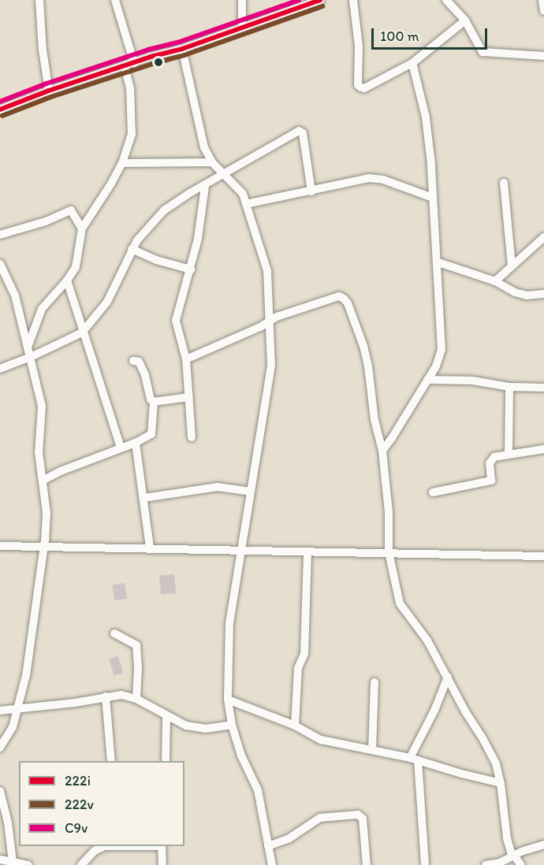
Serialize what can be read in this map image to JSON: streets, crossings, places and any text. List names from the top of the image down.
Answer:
{
  "lines": ["transit line 222i", "transit line C9v", "transit line 222v"],
  "legend": ["222i", "222v", "C9v"],
  "scale_bar": "100 m"
}
